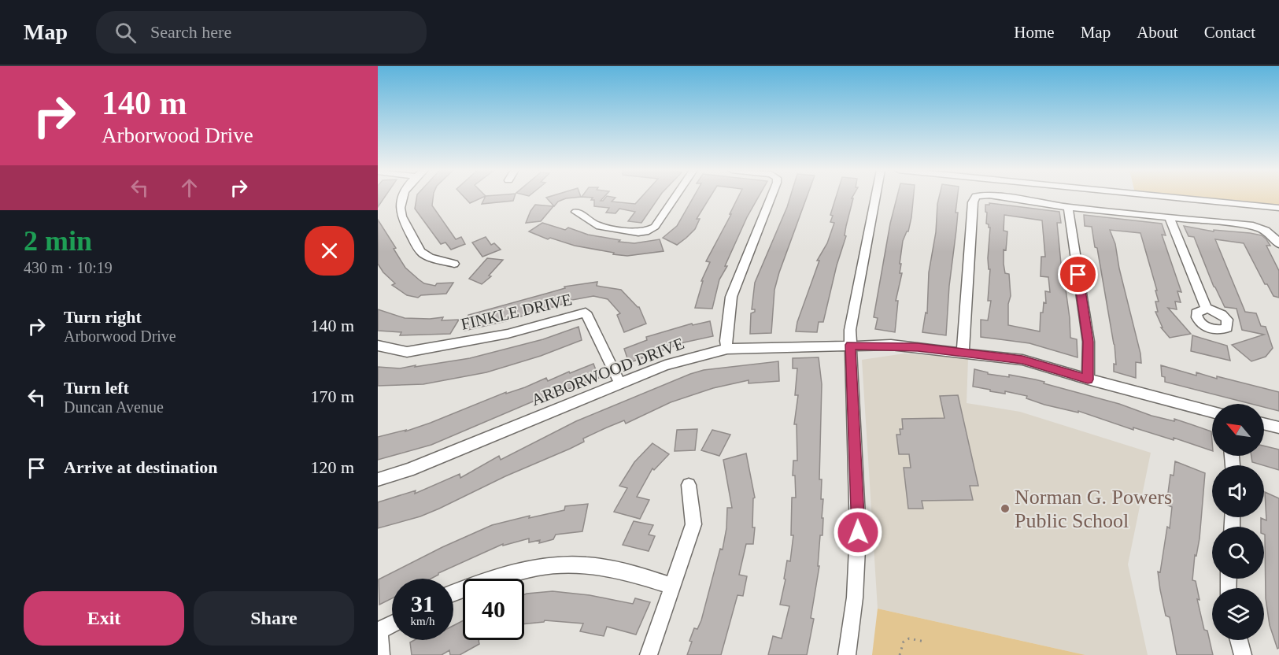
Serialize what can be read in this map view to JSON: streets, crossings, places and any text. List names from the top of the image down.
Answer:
{
  "streets": {
    "street": ["FINKLE DRIVE", "ARBORWOOD DRIVE"]
  },
  "crossings": [
    ["FINKLE DRIVE", "ARBORWOOD DRIVE"]
  ],
  "places": ["Norman G. Powers Public School"],
  "north": "top left",
  "page": {
    "header": "Map",
    "search": "Search here",
    "nav": [
      "Home",
      "Map",
      "About",
      "Contact"
    ],
    "turn": ["140 m", "Arborwood Drive"],
    "heading": ["2 min", "430 m · 10:19"],
    "list": [
      {
        "name": "Turn right",
        "note": "Arborwood Drive",
        "value": "140 m"
      },
      {
        "name": "Turn left",
        "note": "Duncan Avenue",
        "value": "170 m"
      },
      {
        "name": "Arrive at destination",
        "value": "120 m"
      }
    ],
    "speed": "31 km/h",
    "limit": "40",
    "buttons": ["Exit", "Share"]
  }
}
